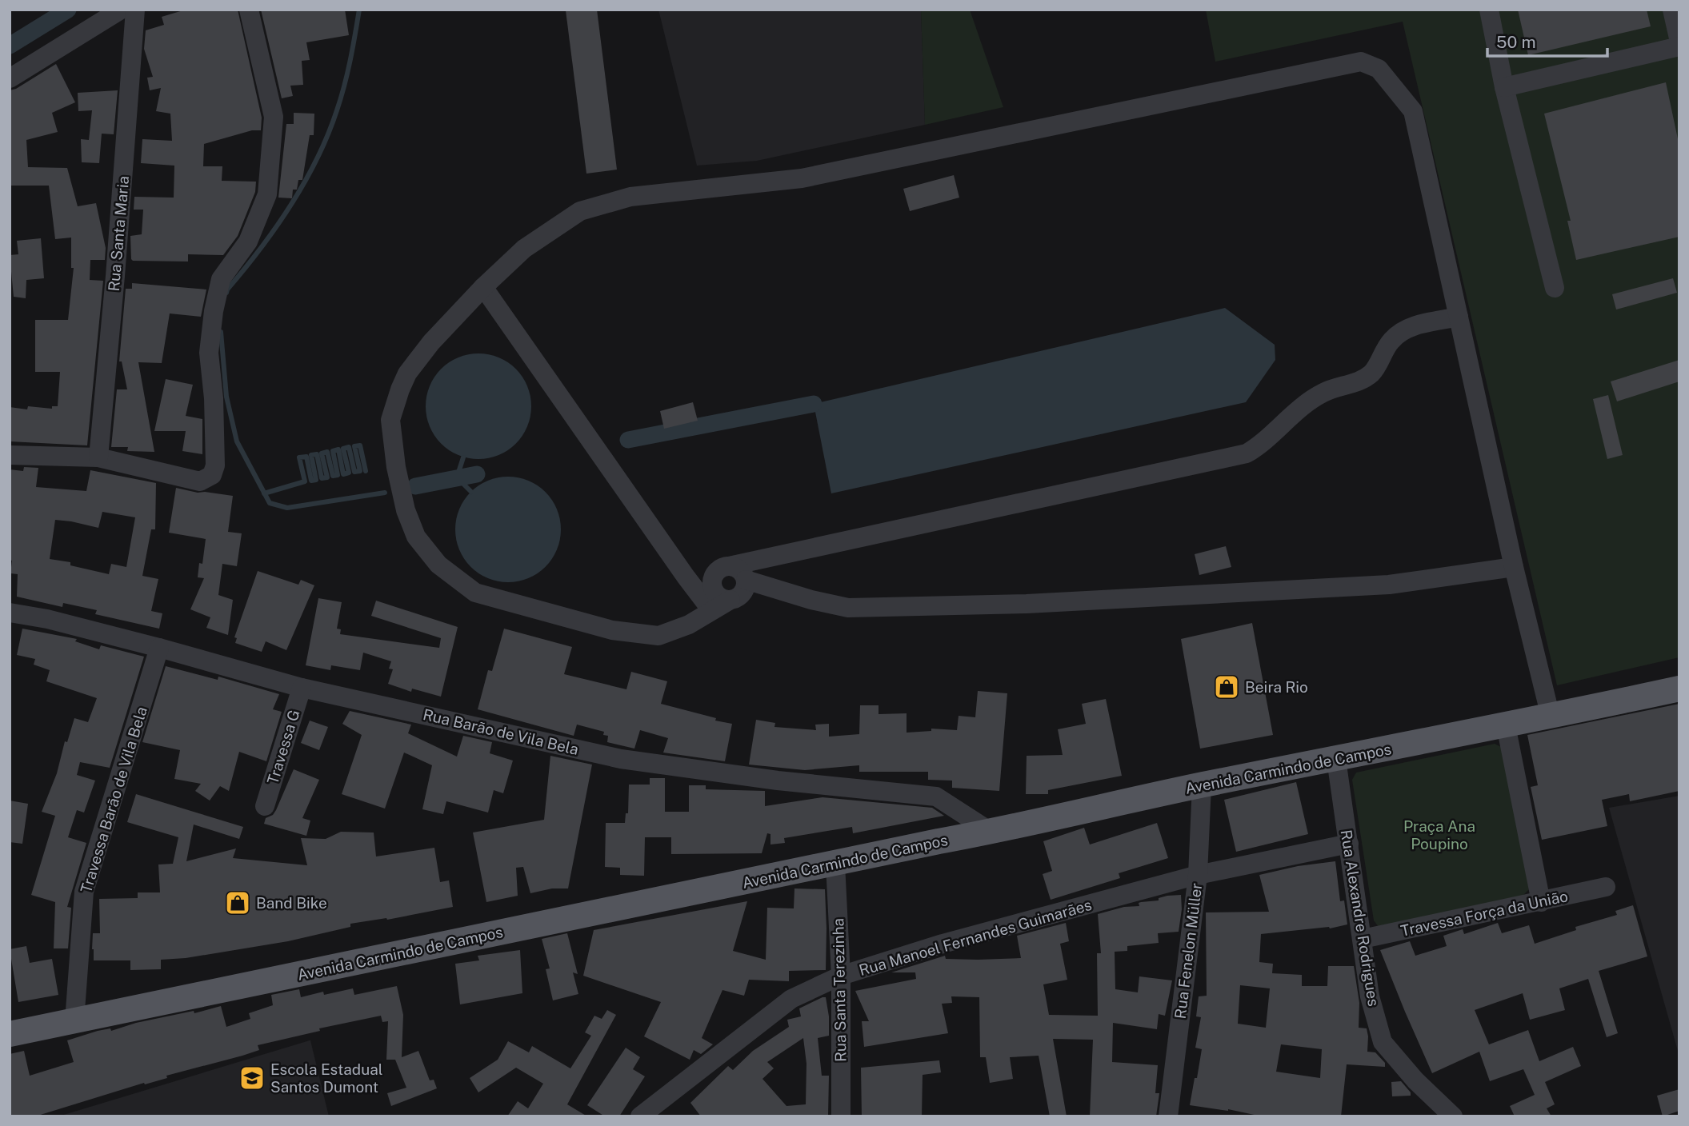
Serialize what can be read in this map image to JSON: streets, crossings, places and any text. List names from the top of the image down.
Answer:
{
  "streets": {
    "main road": ["Avenida Carmindo de Campos"],
    "street": [
      "Rua Santa Maria",
      "Rua Barão de Vila Bela",
      "Travessa G",
      "Travessa Barão de Vila Bela",
      "Travessa Força da União",
      "Rua Alexandre Rodrigues",
      "Rua Manoel Fernandes Guimarães",
      "Rua Fenelon Müller",
      "Rua Santa Terezinha"
    ]
  },
  "crossings": [
    ["Rua Barão de Vila Bela", "Travessa G"],
    ["Rua Barão de Vila Bela", "Avenida Carmindo de Campos"],
    ["Rua Barão de Vila Bela", "Travessa Barão de Vila Bela"],
    ["Avenida Carmindo de Campos", "Travessa Barão de Vila Bela"],
    ["Avenida Carmindo de Campos", "Rua Alexandre Rodrigues"],
    ["Avenida Carmindo de Campos", "Rua Fenelon Müller"],
    ["Avenida Carmindo de Campos", "Rua Santa Terezinha"],
    ["Travessa Força da União", "Rua Alexandre Rodrigues"],
    ["Rua Alexandre Rodrigues", "Rua Manoel Fernandes Guimarães"],
    ["Rua Manoel Fernandes Guimarães", "Rua Fenelon Müller"],
    ["Rua Manoel Fernandes Guimarães", "Rua Santa Terezinha"]
  ],
  "parks": ["Praça Ana Poupino"],
  "places": {
    "shop": ["Beira Rio", "Band Bike"],
    "school or university": ["Escola Estadual Santos Dumont"]
  },
  "scale_bar": "50 m"
}
